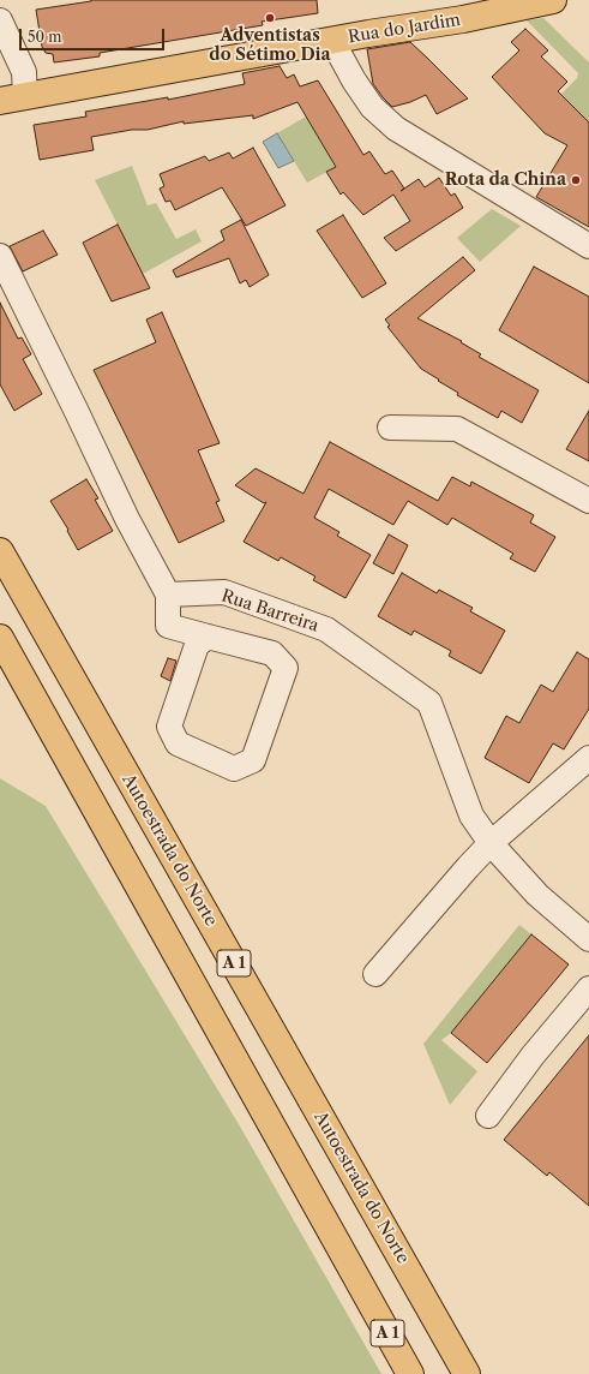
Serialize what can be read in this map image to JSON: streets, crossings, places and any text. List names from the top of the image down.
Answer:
{
  "streets": {
    "main road": ["Rua do Jardim", "Autoestrada do Norte", "A 1"],
    "street": ["Rua Barreira"]
  },
  "places": ["Adventistas do Sétimo Dia", "Rota da China"],
  "scale_bar": "50 m"
}
